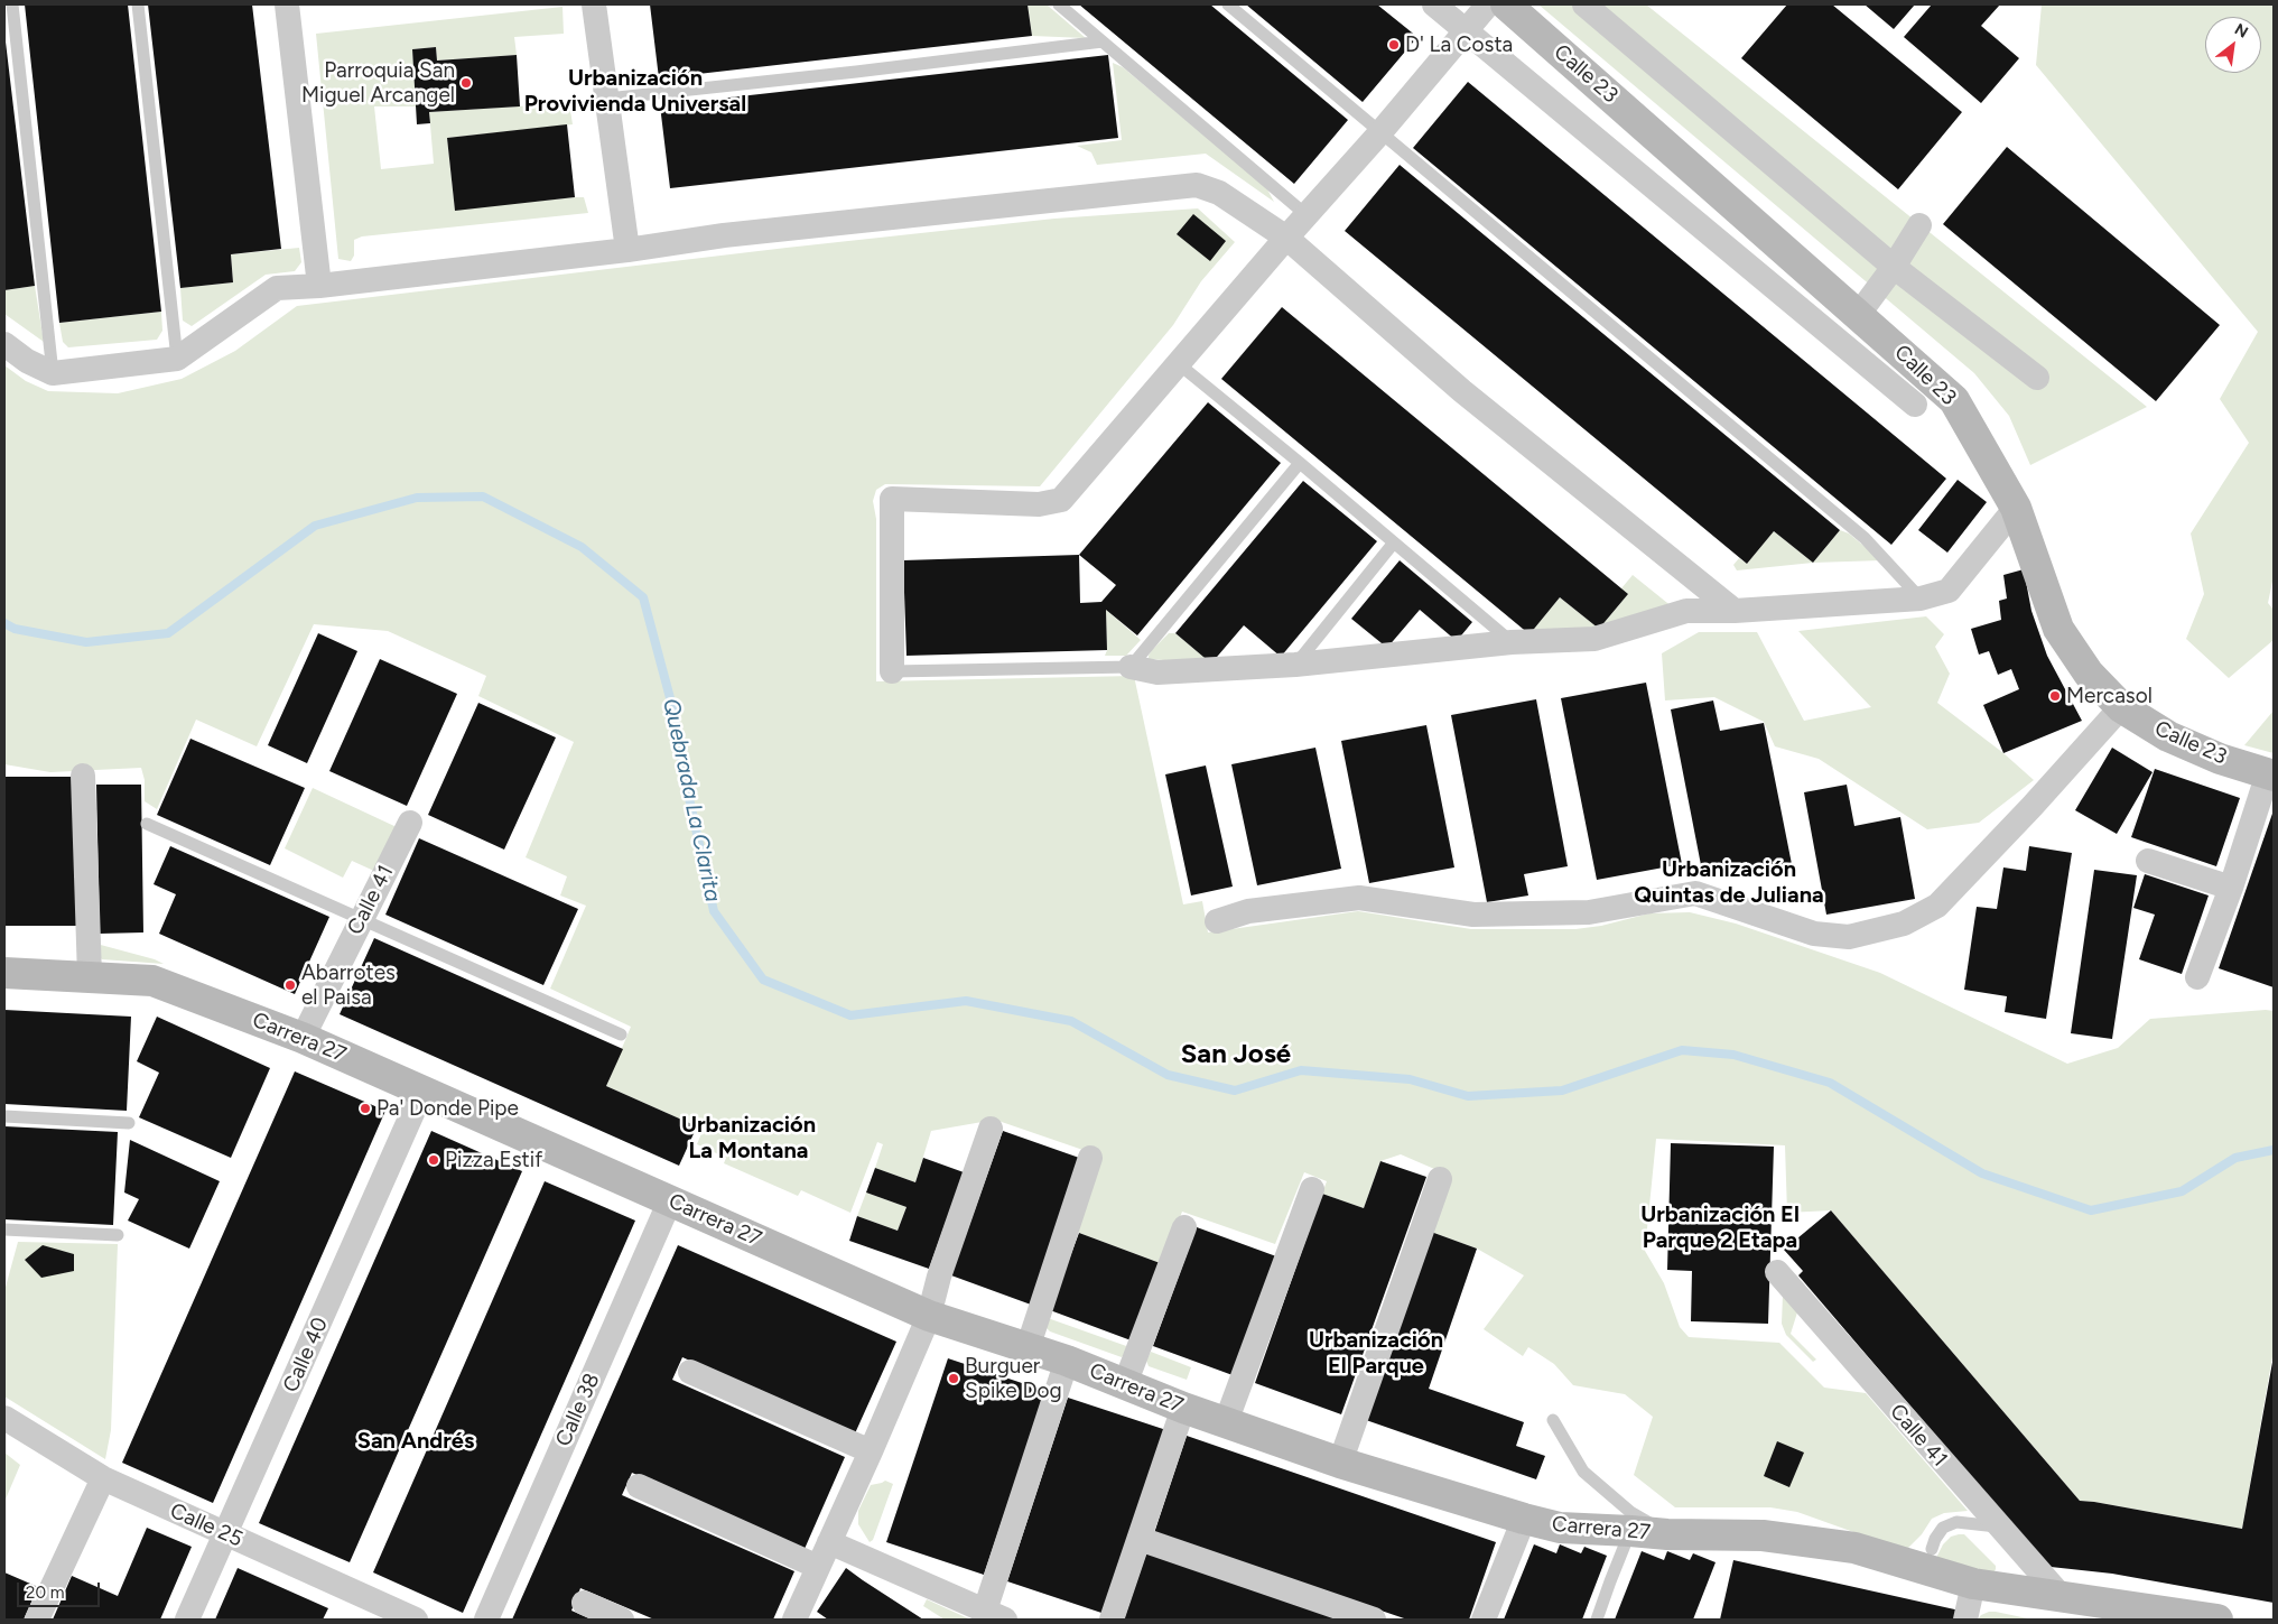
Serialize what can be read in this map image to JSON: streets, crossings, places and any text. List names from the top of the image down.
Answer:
{
  "streets": {
    "street": [
      "Calle 23",
      "Calle 41",
      "Carrera 27",
      "Calle 40",
      "Calle 38",
      "Calle 25"
    ]
  },
  "crossings": [
    ["Calle 41", "Carrera 27"],
    ["Carrera 27", "Calle 40"],
    ["Carrera 27", "Calle 38"],
    ["Calle 40", "Calle 25"]
  ],
  "districts": [
    "Urbanización Provivienda Universal",
    "Urbanización Quintas de Juliana",
    "San José",
    "Urbanización La Montana",
    "Urbanización El Parque 2 Etapa",
    "Urbanización El Parque",
    "San Andrés"
  ],
  "water": ["Quebrada La Clarita"],
  "places": [
    "D' La Costa",
    "Parroquia San Miguel Arcangel",
    "Mercasol",
    "Abarrotes el Paisa",
    "Pa' Donde Pipe",
    "Pizza Estif",
    "Burguer Spike Dog"
  ],
  "scale_bar": "20 m",
  "north": "top right"
}
